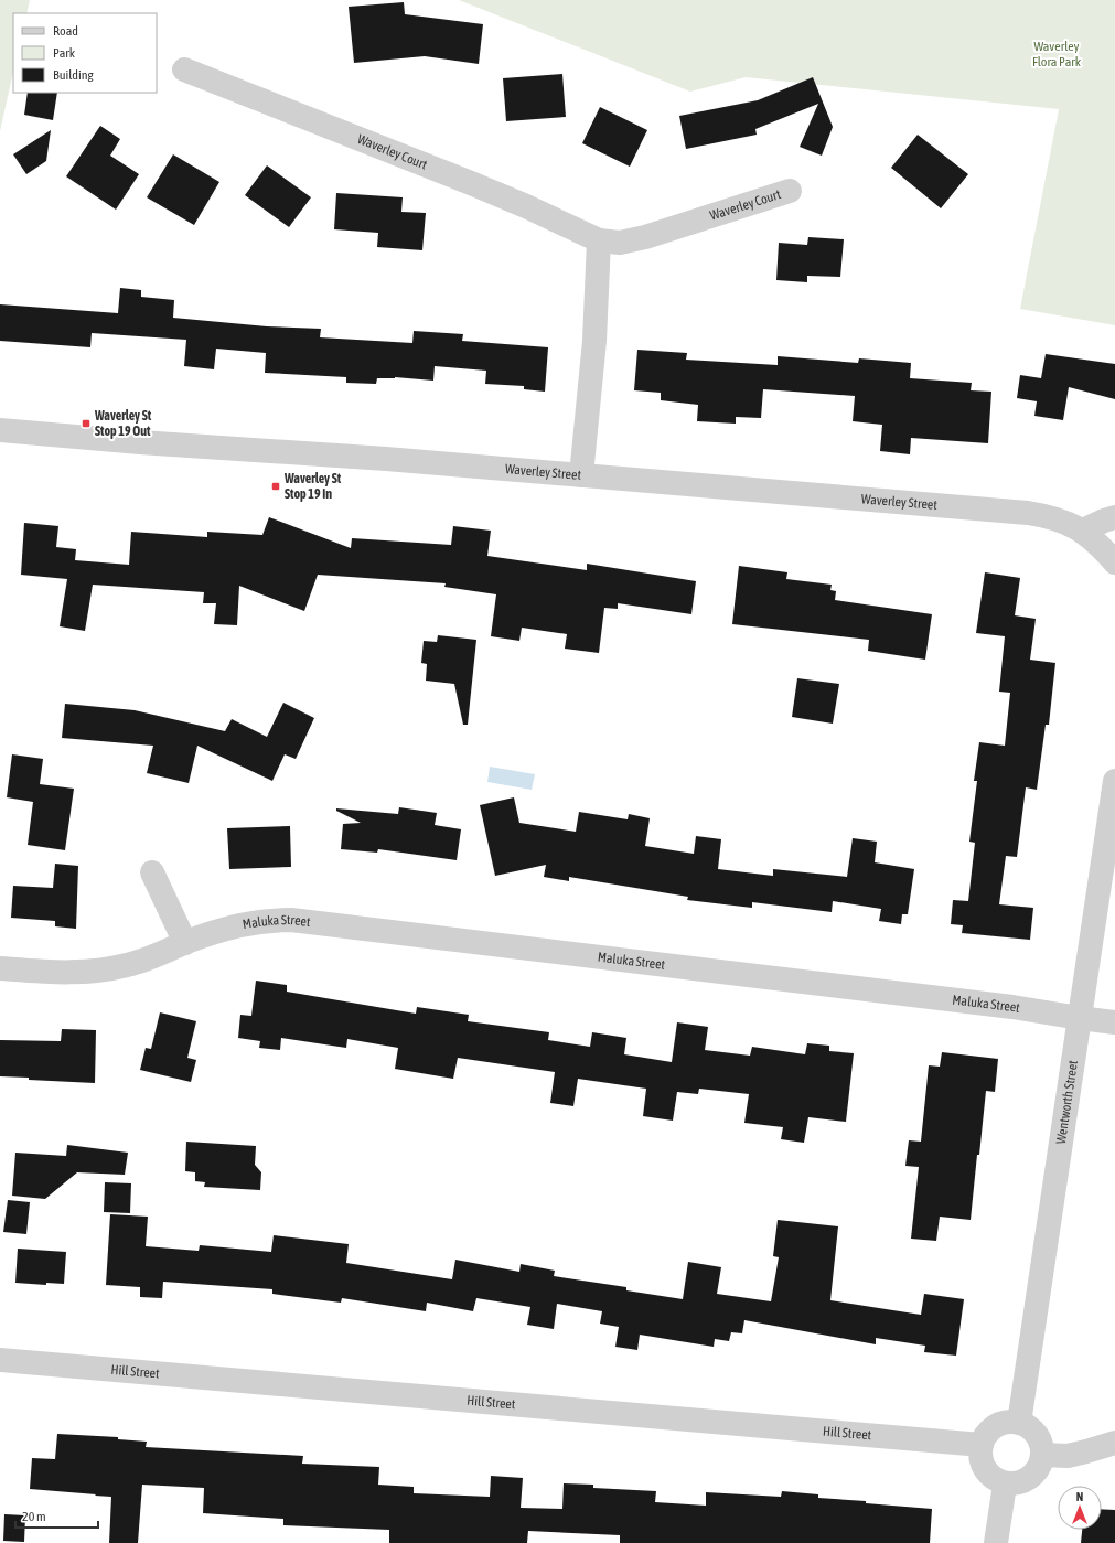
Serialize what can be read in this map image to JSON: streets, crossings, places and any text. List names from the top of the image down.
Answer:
{
  "streets": {
    "street": [
      "Waverley Court",
      "Waverley Street",
      "Maluka Street",
      "Wentworth Street",
      "Hill Street"
    ]
  },
  "crossings": [
    ["Maluka Street", "Wentworth Street"],
    ["Wentworth Street", "Hill Street"]
  ],
  "parks": ["Waverley Flora Park"],
  "places": {
    "transit": ["Waverley St Stop 19 Out", "Waverley St Stop 19 In"]
  },
  "legend": ["Road", "Park", "Building"],
  "scale_bar": "20 m",
  "north": "top"
}
